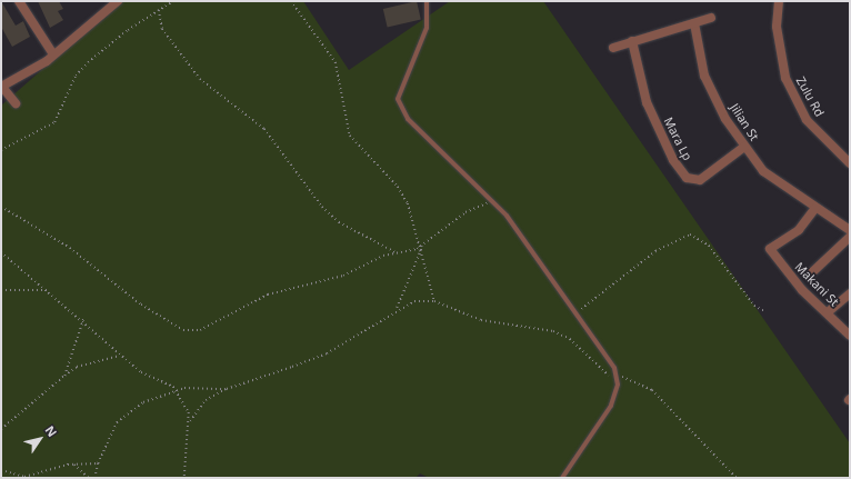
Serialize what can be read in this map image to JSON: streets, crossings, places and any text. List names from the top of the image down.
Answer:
{
  "streets": {
    "street": [
      "Zulu Rd",
      "Jilian St",
      "Mara Lp",
      "Makani St"
    ]
  },
  "crossings": [
    ["Jilian St", "Mara Lp"],
    ["Jilian St", "Makani St"]
  ],
  "north": "top right"
}
